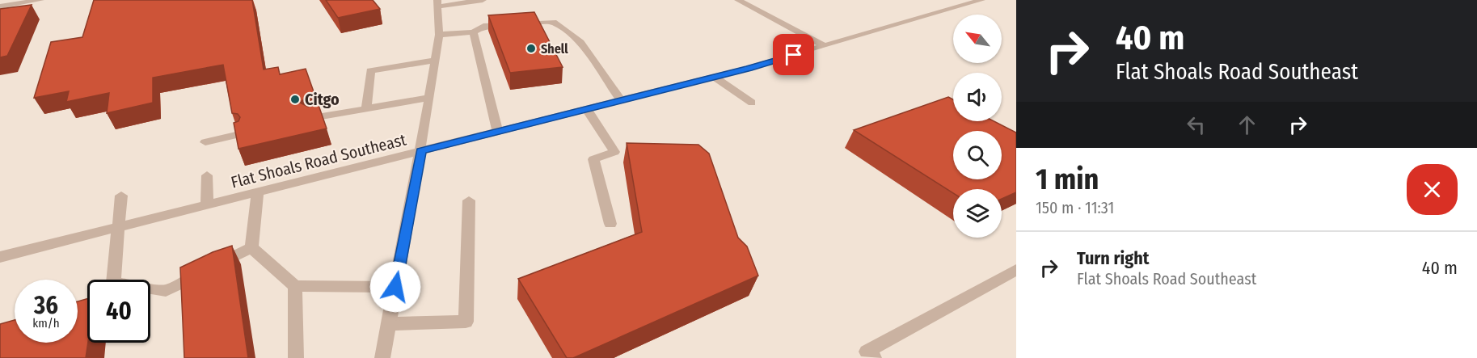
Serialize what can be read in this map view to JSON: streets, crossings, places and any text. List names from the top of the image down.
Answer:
{
  "streets": {
    "street": ["Flat Shoals Road Southeast"]
  },
  "places": ["Shell", "Citgo"],
  "north": "top left",
  "page": {
    "turn": ["40 m", "Flat Shoals Road Southeast"],
    "heading": ["1 min", "150 m · 11:31"],
    "list": [
      {
        "name": "Turn right",
        "note": "Flat Shoals Road Southeast",
        "value": "40 m"
      }
    ],
    "speed": "36 km/h",
    "limit": "40"
  }
}
